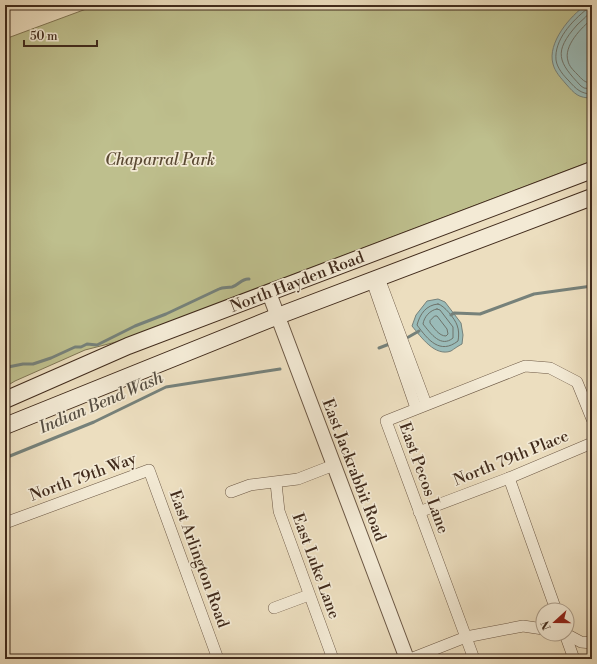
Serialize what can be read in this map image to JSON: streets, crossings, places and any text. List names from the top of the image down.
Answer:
{
  "streets": {
    "main road": ["North Hayden Road"],
    "street": [
      "North 79th Place",
      "East Jackrabbit Road",
      "North 79th Way",
      "East Pecos Lane",
      "East Arlington Road",
      "East Luke Lane"
    ]
  },
  "crossings": [
    ["North Hayden Road", "East Jackrabbit Road"],
    ["North Hayden Road", "East Pecos Lane"],
    ["North 79th Place", "East Pecos Lane"],
    ["North 79th Way", "East Arlington Road"]
  ],
  "water": ["Indian Bend Wash"],
  "parks": ["Chaparral Park"],
  "scale_bar": "50 m",
  "north": "left"
}
